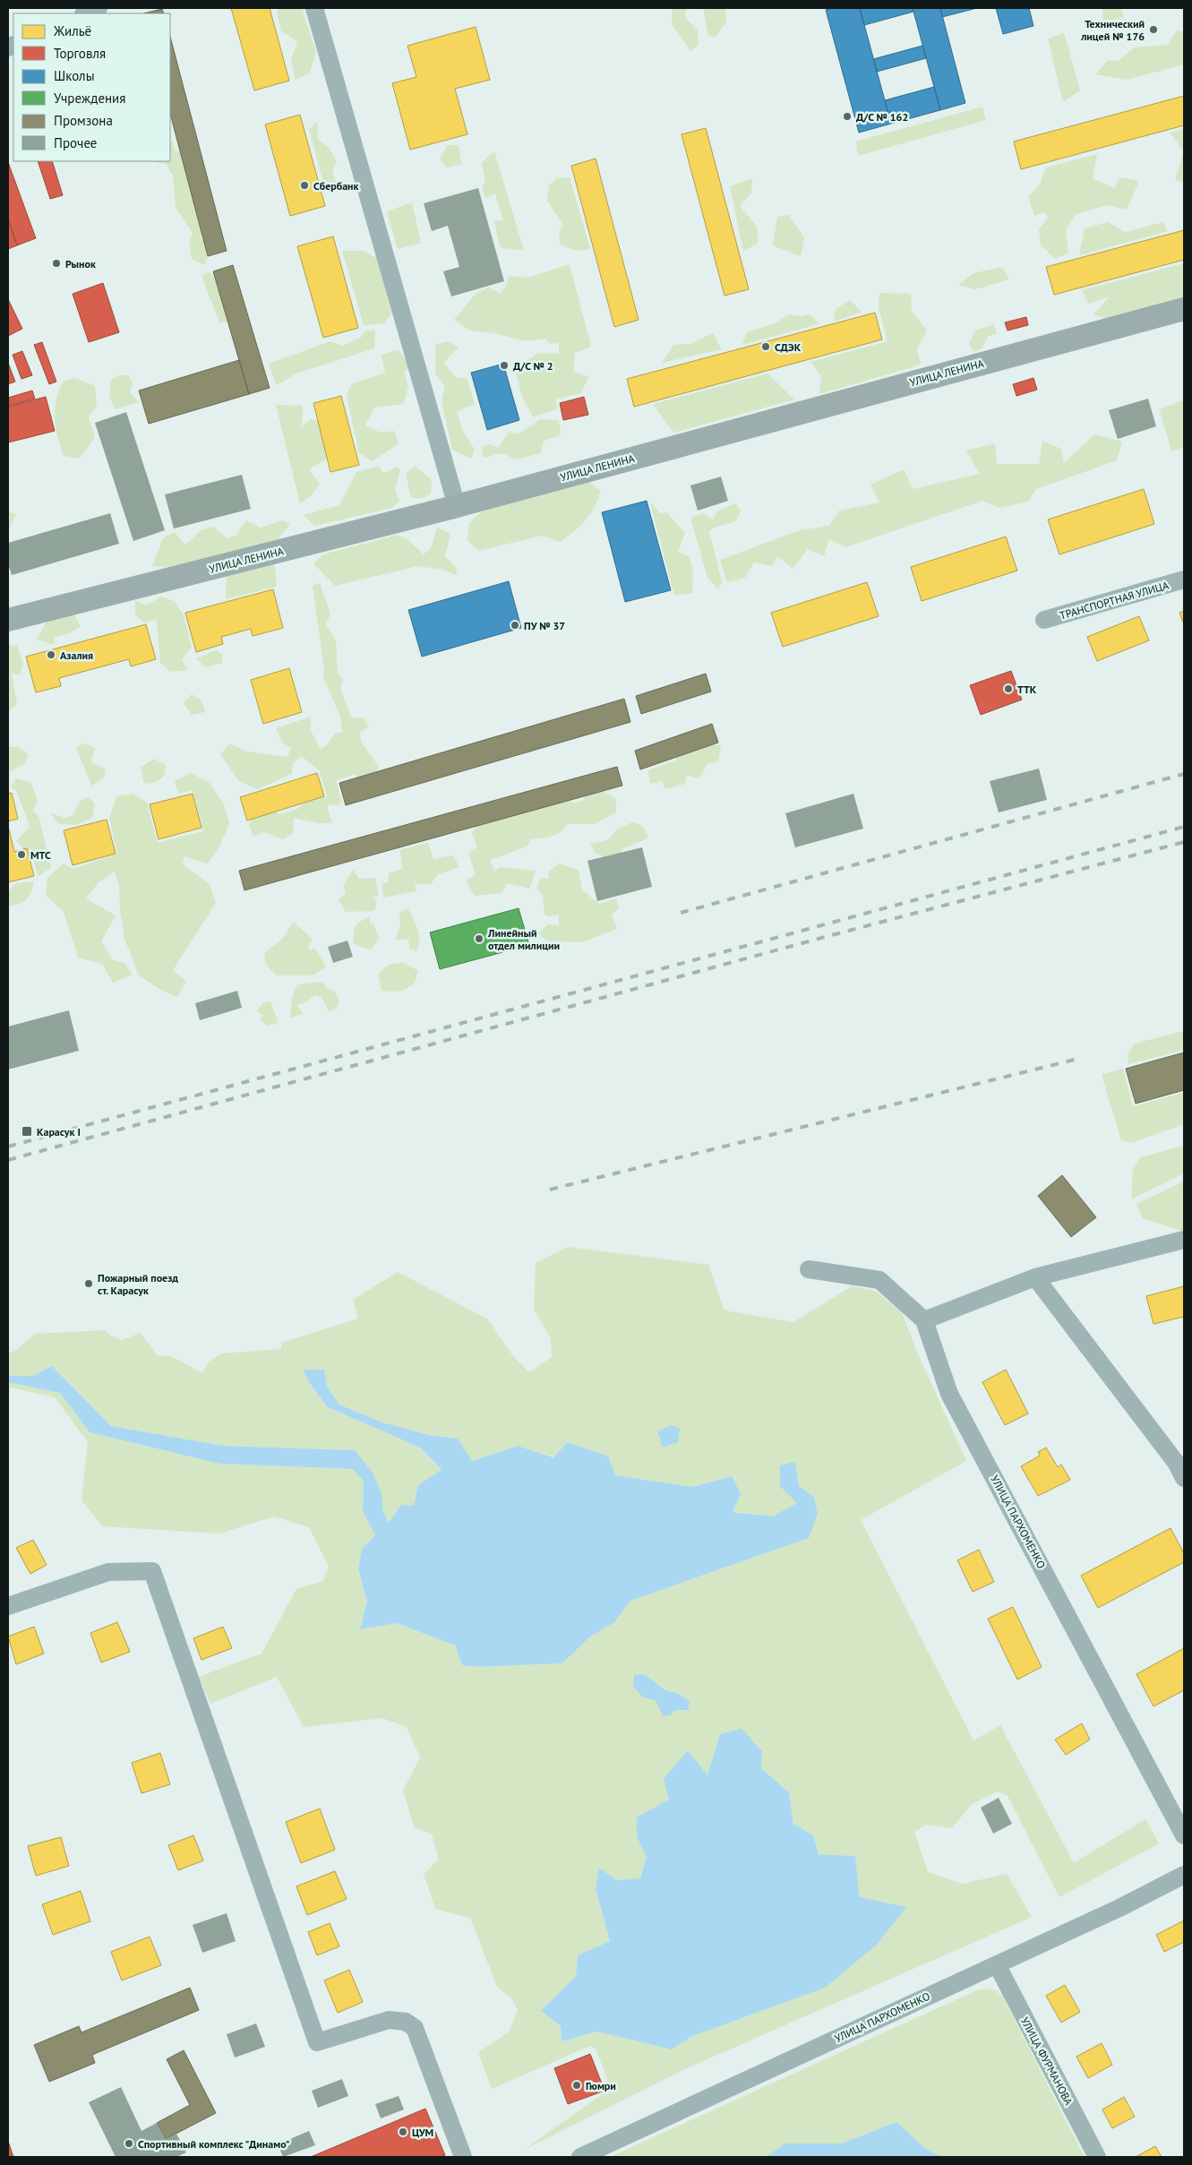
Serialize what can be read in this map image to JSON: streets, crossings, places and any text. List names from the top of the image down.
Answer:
{
  "streets": {
    "main road": ["УЛИЦА ЛЕНИНА"],
    "street": ["ТРАНСПОРТНАЯ УЛИЦА", "УЛИЦА ПАРХОМЕНКО", "УЛИЦА ФУРМАНОВА"]
  },
  "crossings": [
    ["УЛИЦА ПАРХОМЕНКО", "УЛИЦА ФУРМАНОВА"]
  ],
  "places": {
    "other": [
      "Технический лицей № 176",
      "Д/С № 162",
      "Сбербанк",
      "Рынок",
      "СДЭК",
      "Д/С № 2",
      "ПУ № 37",
      "Азалия",
      "ТТК",
      "МТС",
      "Линейный отдел милиции",
      "Пожарный поезд ст. Карасук",
      "Гюмри",
      "ЦУМ",
      "Спортивный комплекс \"Динамо\""
    ],
    "transit": ["Карасук I"]
  },
  "legend": [
    "Жильё",
    "Торговля",
    "Школы",
    "Учреждения",
    "Промзона",
    "Прочее"
  ]
}
